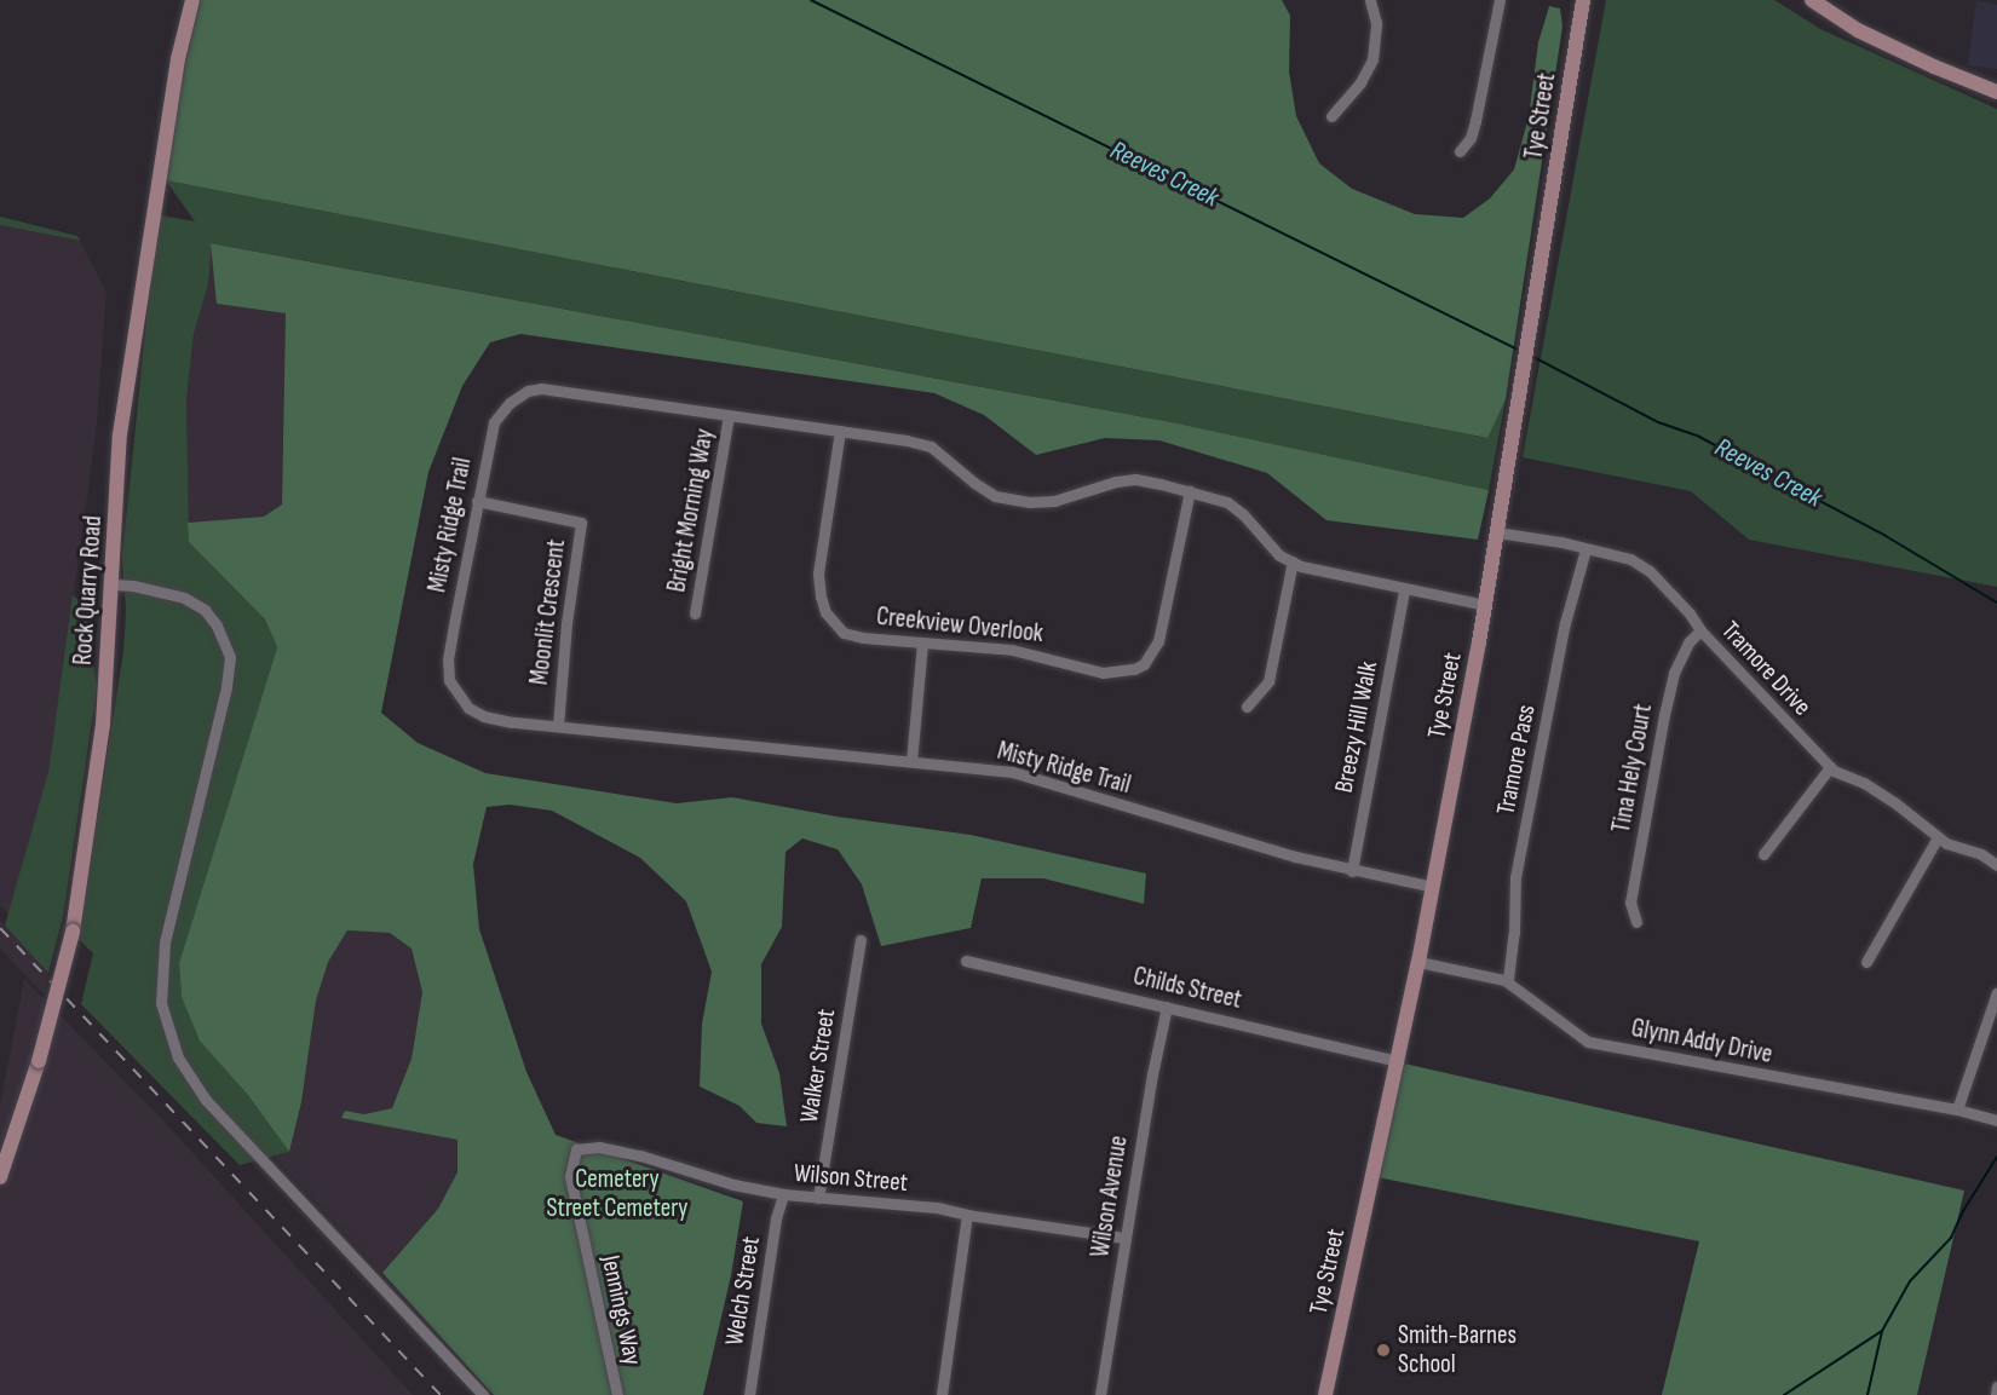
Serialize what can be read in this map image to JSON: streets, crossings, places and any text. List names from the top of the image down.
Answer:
{
  "streets": {
    "street": [
      "Tye Street",
      "Bright Morning Way",
      "Misty Ridge Trail",
      "Rock Quarry Road",
      "Moonlit Crescent",
      "Creekview Overlook",
      "Tramore Drive",
      "Breezy Hill Walk",
      "Tramore Pass",
      "Tina Hely Court",
      "Childs Street",
      "Glynn Addy Drive",
      "Walker Street",
      "Wilson Street",
      "Wilson Avenue",
      "Welch Street",
      "Jennings Way"
    ]
  },
  "crossings": [
    ["Tye Street", "Misty Ridge Trail"],
    ["Tye Street", "Tramore Drive"],
    ["Tye Street", "Childs Street"],
    ["Tye Street", "Glynn Addy Drive"],
    ["Bright Morning Way", "Misty Ridge Trail"],
    ["Misty Ridge Trail", "Moonlit Crescent"],
    ["Misty Ridge Trail", "Creekview Overlook"],
    ["Misty Ridge Trail", "Breezy Hill Walk"],
    ["Tramore Drive", "Tramore Pass"],
    ["Tramore Drive", "Tina Hely Court"],
    ["Tramore Pass", "Glynn Addy Drive"],
    ["Childs Street", "Wilson Avenue"],
    ["Walker Street", "Wilson Street"],
    ["Wilson Street", "Wilson Avenue"],
    ["Wilson Street", "Welch Street"],
    ["Wilson Street", "Jennings Way"]
  ],
  "water": ["Reeves Creek"],
  "parks": ["Cemetery Street Cemetery"],
  "places": ["Smith-Barnes School"]
}
